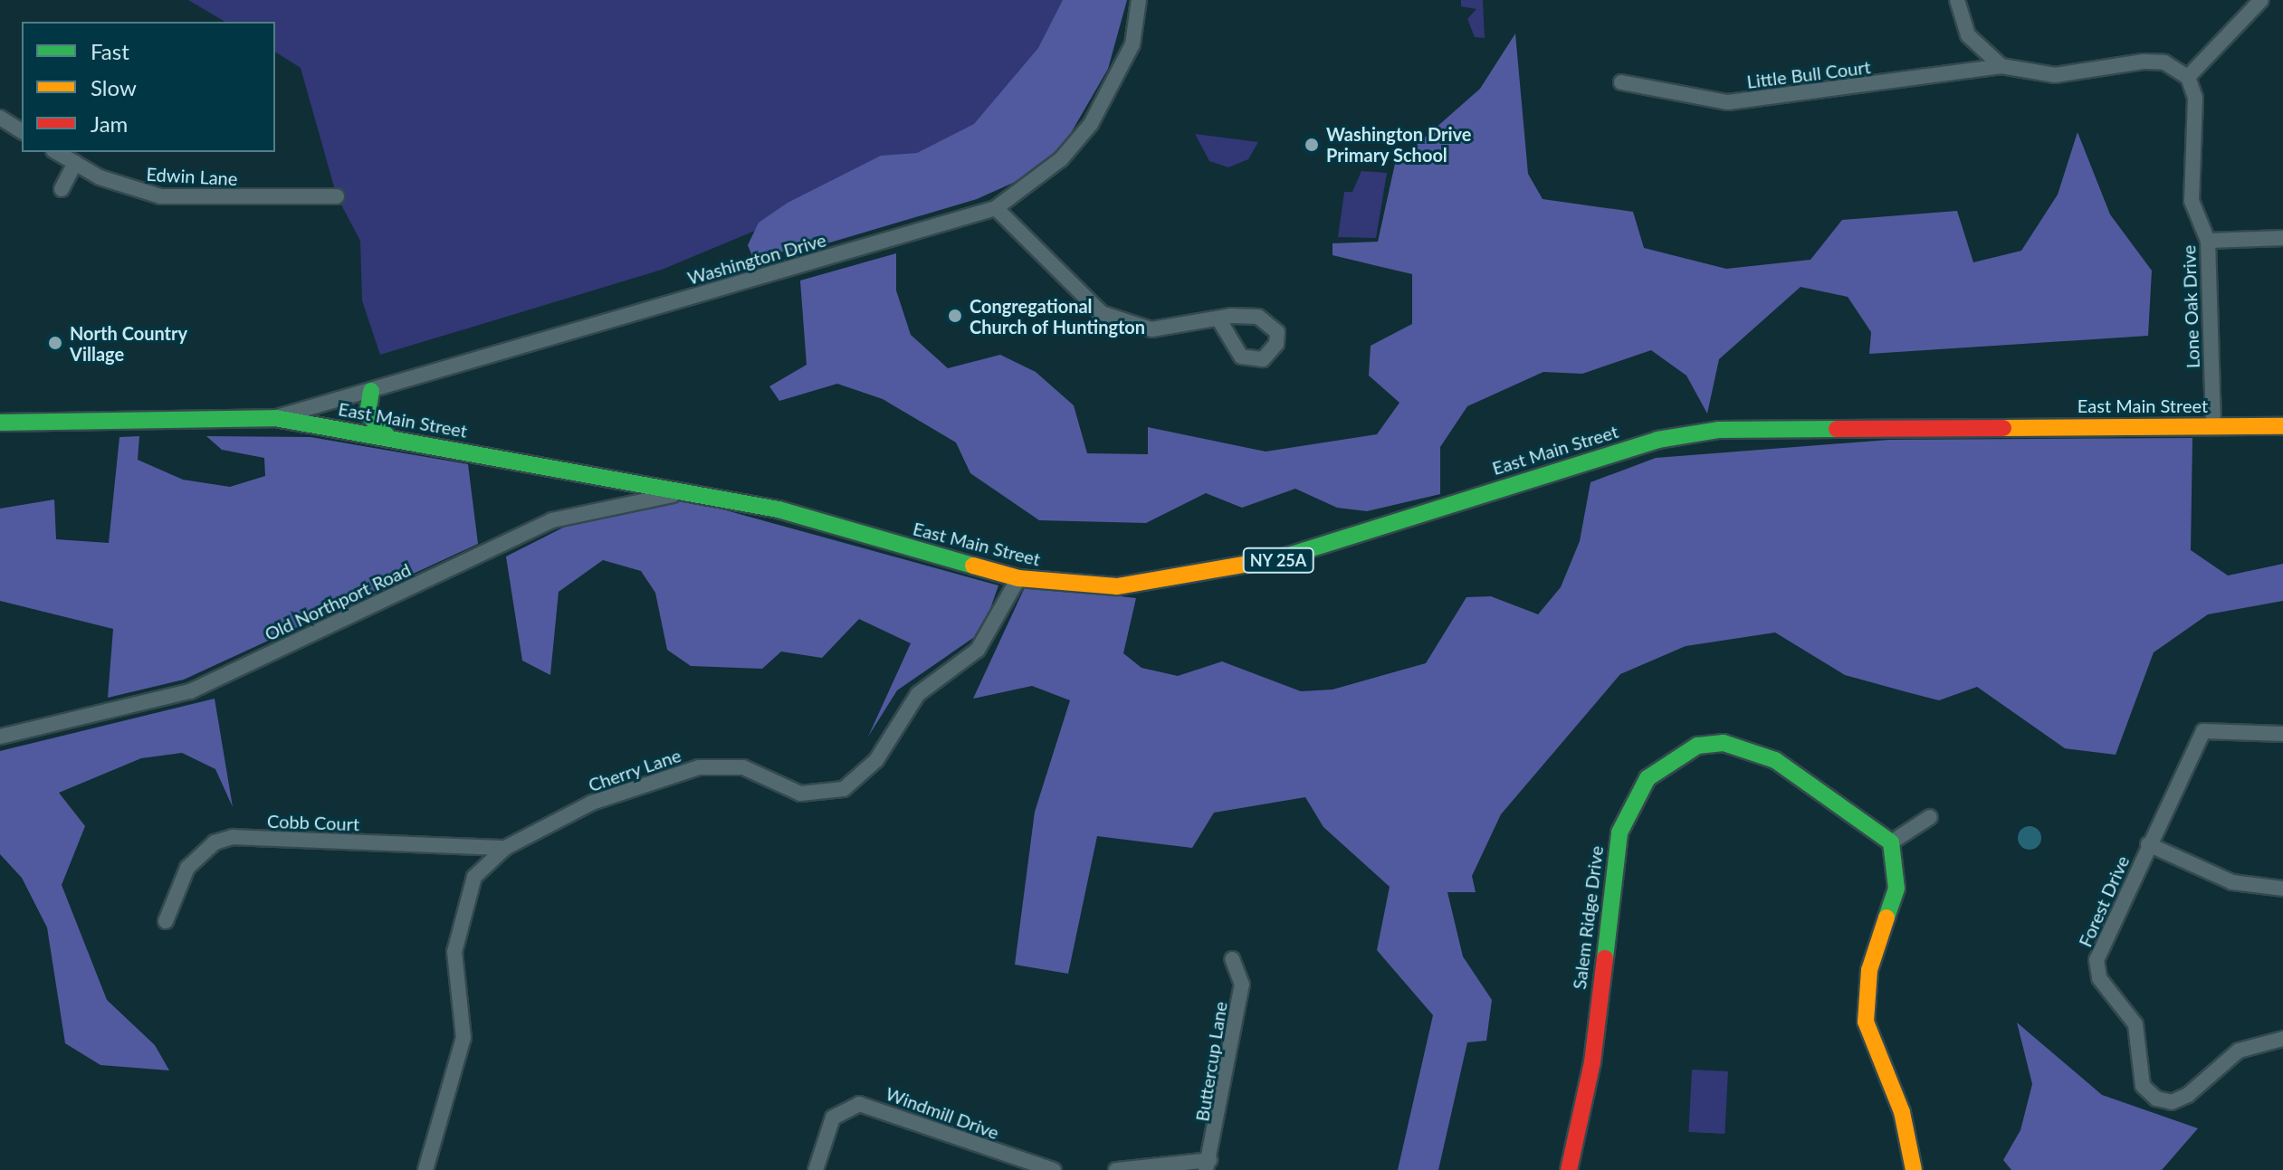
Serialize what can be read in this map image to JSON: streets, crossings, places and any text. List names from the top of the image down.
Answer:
{
  "streets": {
    "main road": ["East Main Street", "NY 25A", "Salem Ridge Drive"],
    "street": [
      "Little Bull Court",
      "Edwin Lane",
      "Washington Drive",
      "Lone Oak Drive",
      "Old Northport Road",
      "Cherry Lane",
      "Cobb Court",
      "Forest Drive",
      "Buttercup Lane",
      "Windmill Drive"
    ]
  },
  "crossings": [
    ["Washington Drive", "East Main Street"],
    ["Lone Oak Drive", "East Main Street"],
    ["East Main Street", "Old Northport Road"],
    ["East Main Street", "Cherry Lane"],
    ["Cherry Lane", "Cobb Court"]
  ],
  "places": ["Washington Drive Primary School", "Congregational Church of Huntington", "North Country Village"],
  "legend": ["Fast", "Slow", "Jam"]
}
